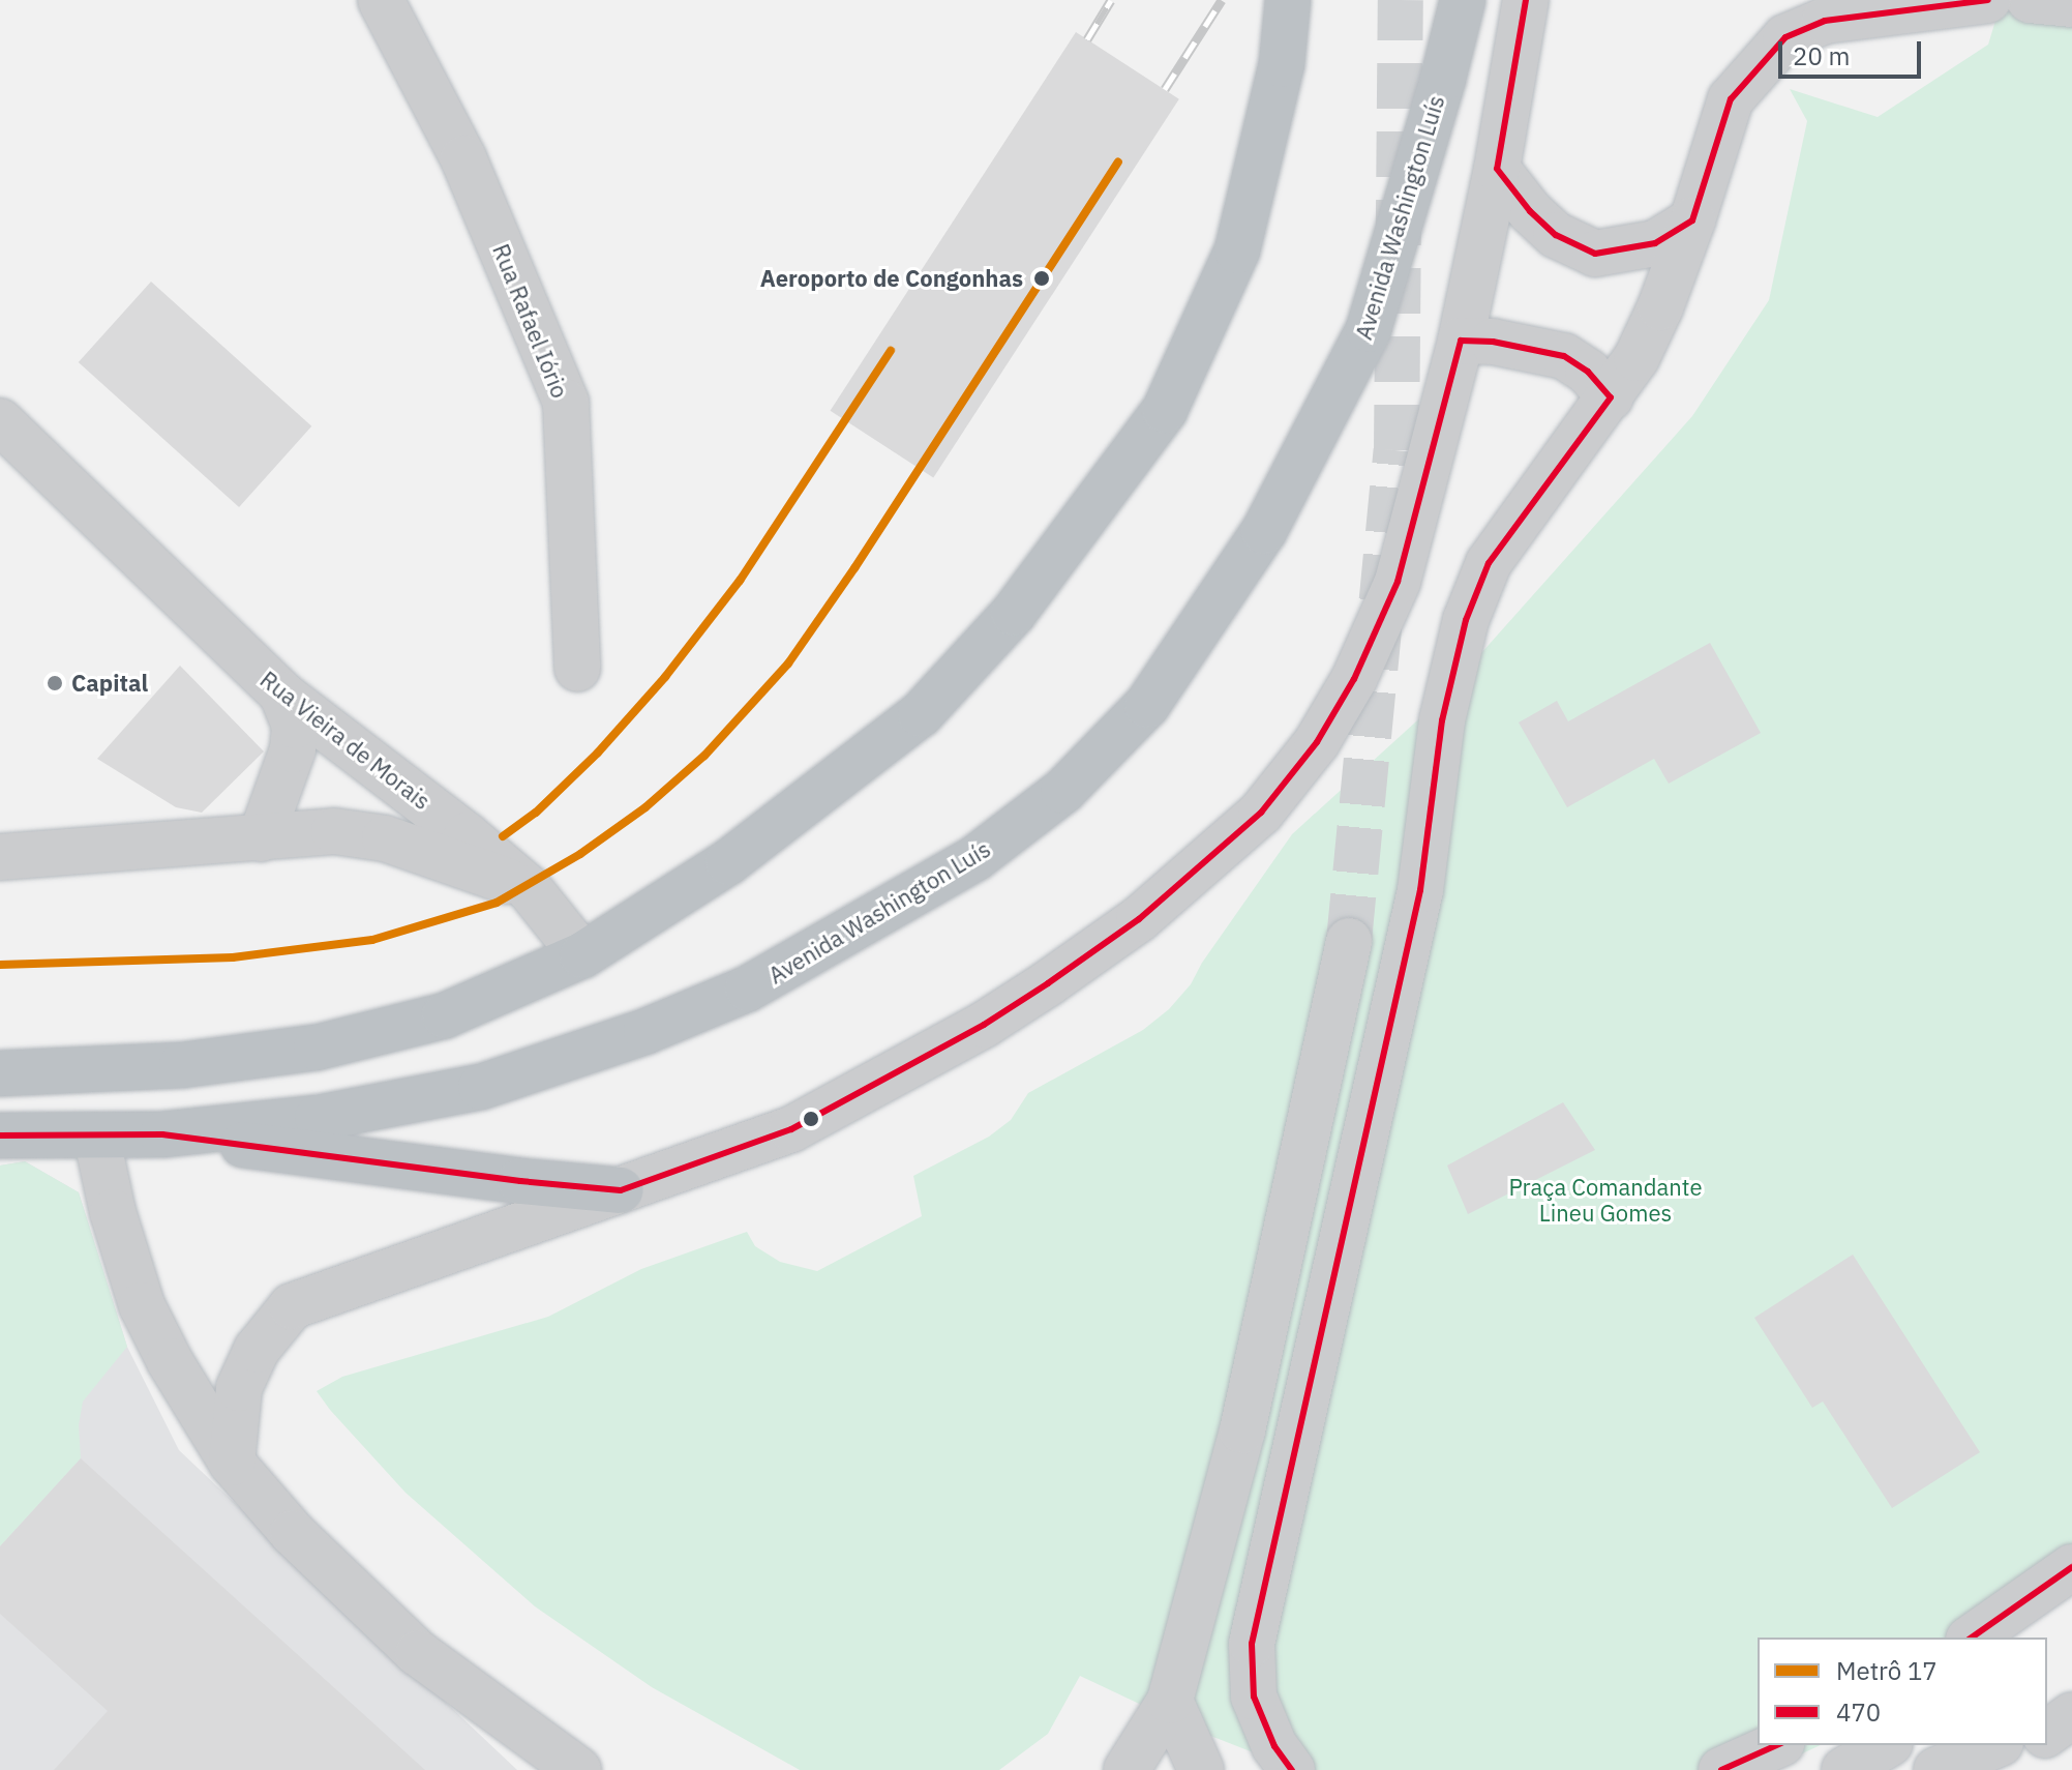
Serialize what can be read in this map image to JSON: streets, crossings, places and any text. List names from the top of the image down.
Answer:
{
  "streets": {
    "highway": ["Avenida Washington Luís"],
    "street": ["Rua Rafael Iório", "Rua Vieira de Morais"]
  },
  "parks": ["Praça Comandante Lineu Gomes"],
  "places": ["Aeroporto de Congonhas", "Capital"],
  "lines": ["transit line 470", "metro line 17"],
  "legend": ["Metrô 17", "470"],
  "scale_bar": "20 m"
}
